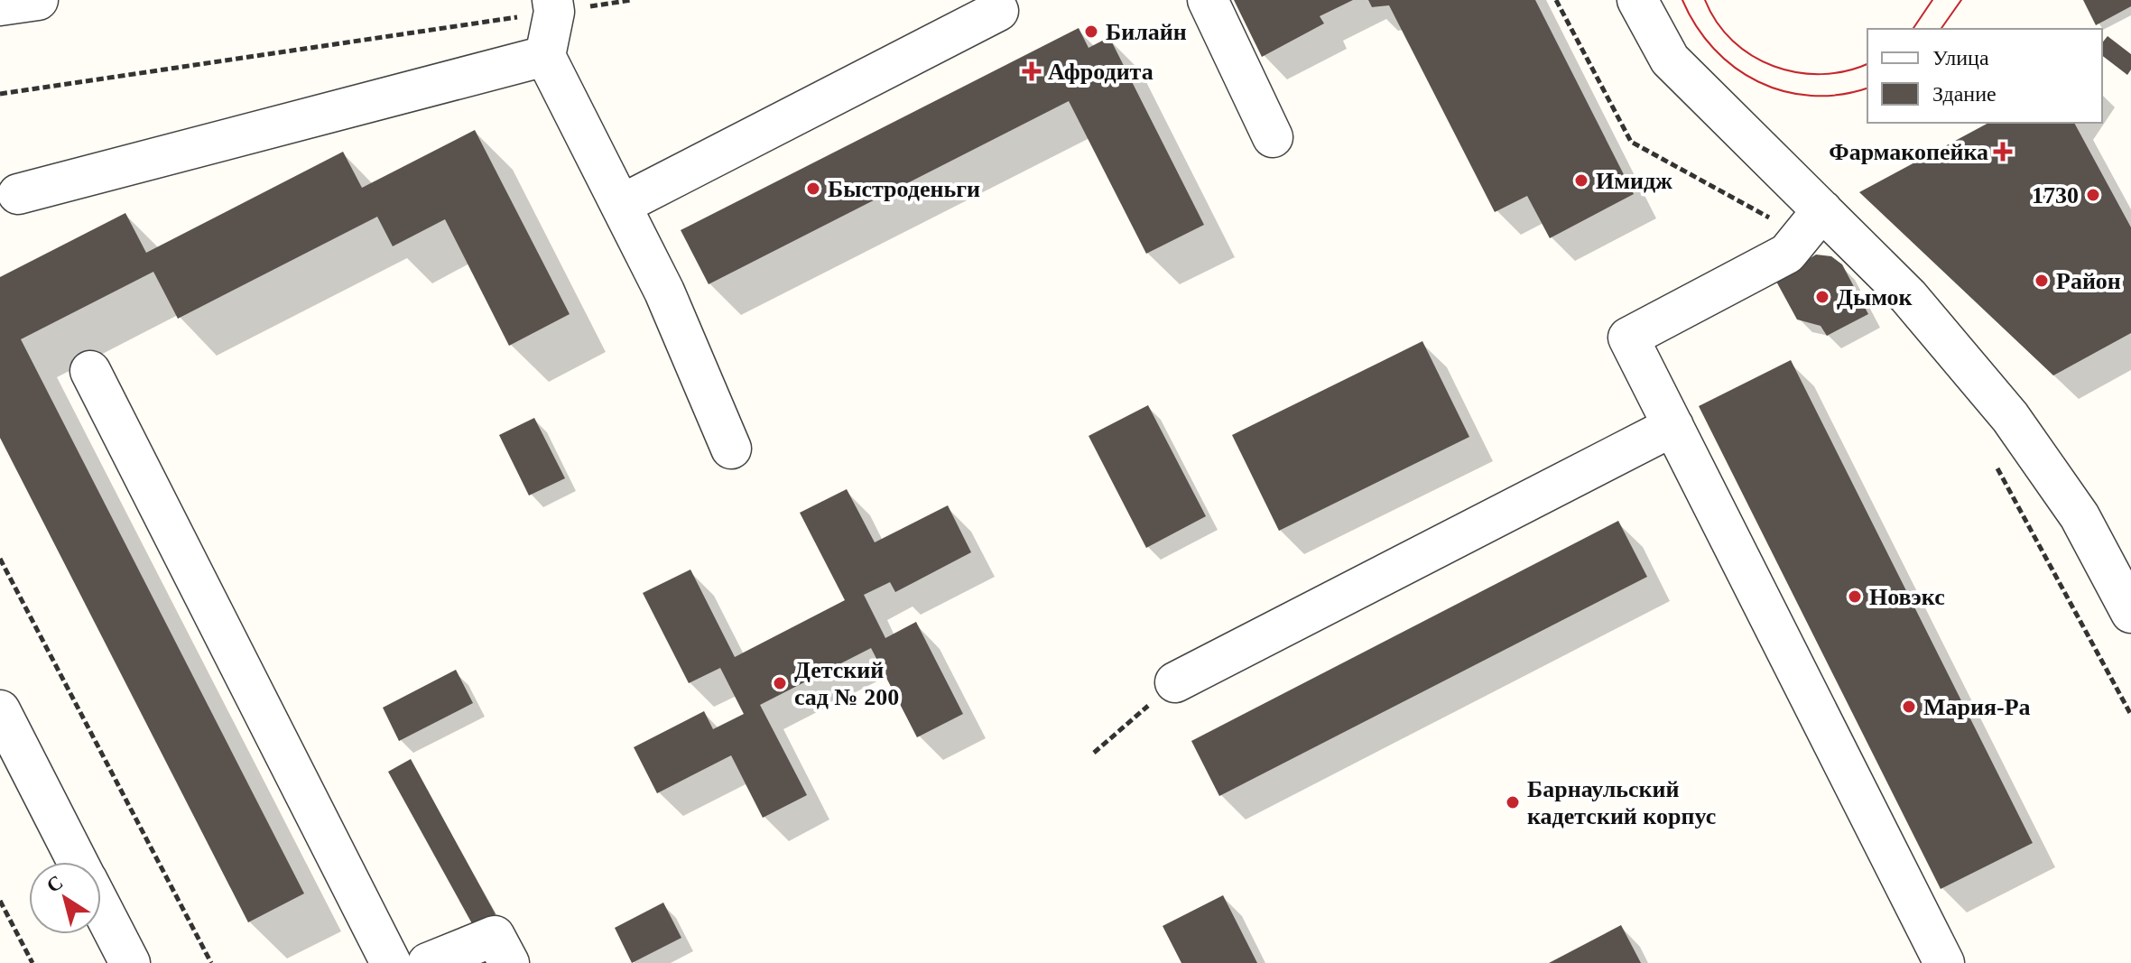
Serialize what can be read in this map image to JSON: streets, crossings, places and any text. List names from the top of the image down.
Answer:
{
  "places": {
    "other": [
      "Билайн",
      "Имидж",
      "Быстроденьги",
      "1730",
      "Район",
      "Дымок",
      "Новэкс",
      "Детский сад № 200",
      "Мария-Ра",
      "Барнаульский кадетский корпус"
    ],
    "health": ["Афродита", "Фармакопейка"]
  },
  "legend": ["Улица", "Здание"],
  "north": "top left"
}
